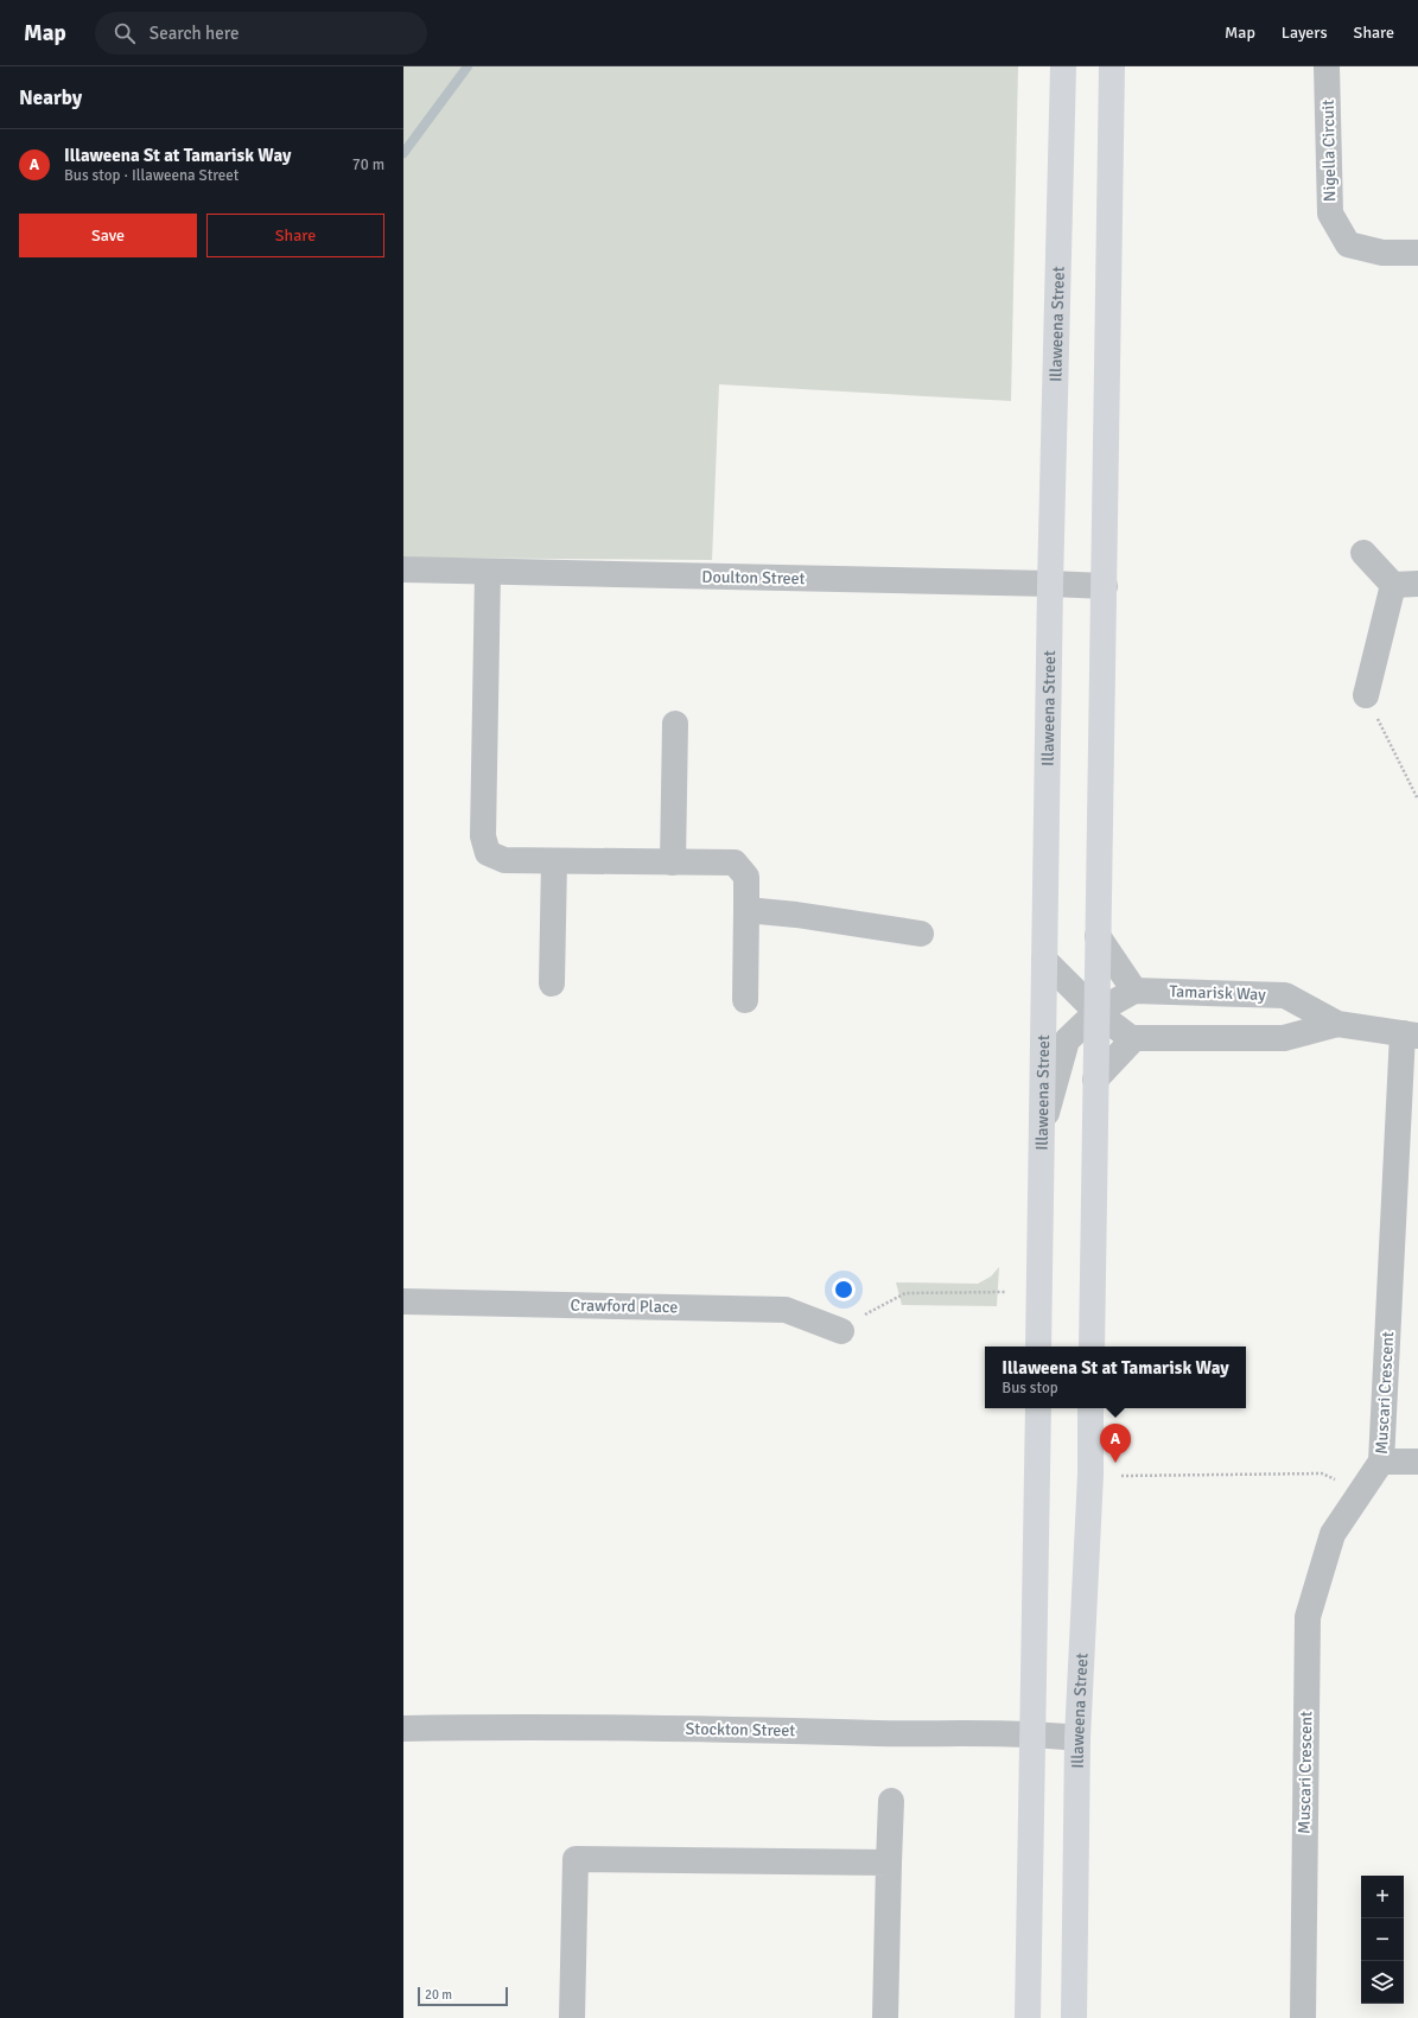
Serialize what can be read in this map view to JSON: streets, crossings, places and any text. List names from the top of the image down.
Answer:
{
  "streets": {
    "main road": ["Illaweena Street"],
    "street": [
      "Nigella Circuit",
      "Doulton Street",
      "Tamarisk Way",
      "Crawford Place",
      "Muscari Crescent",
      "Stockton Street"
    ]
  },
  "crossings": [
    ["Illaweena Street", "Doulton Street"],
    ["Illaweena Street", "Stockton Street"],
    ["Tamarisk Way", "Muscari Crescent"]
  ],
  "scale_bar": "20 m",
  "page": {
    "header": "Map",
    "search": "Search here",
    "nav": ["Map", "Layers", "Share"],
    "heading": "Nearby",
    "list": [
      {
        "mark": "A",
        "name": "Illaweena St at Tamarisk Way",
        "note": "Bus stop · Illaweena Street",
        "value": "70 m"
      }
    ],
    "buttons": ["Save", "Share"],
    "popup": ["Illaweena St at Tamarisk Way", "Bus stop"],
    "pins": "A",
    "map_buttons": ["+", "−"],
    "scale": "20 m"
  }
}
